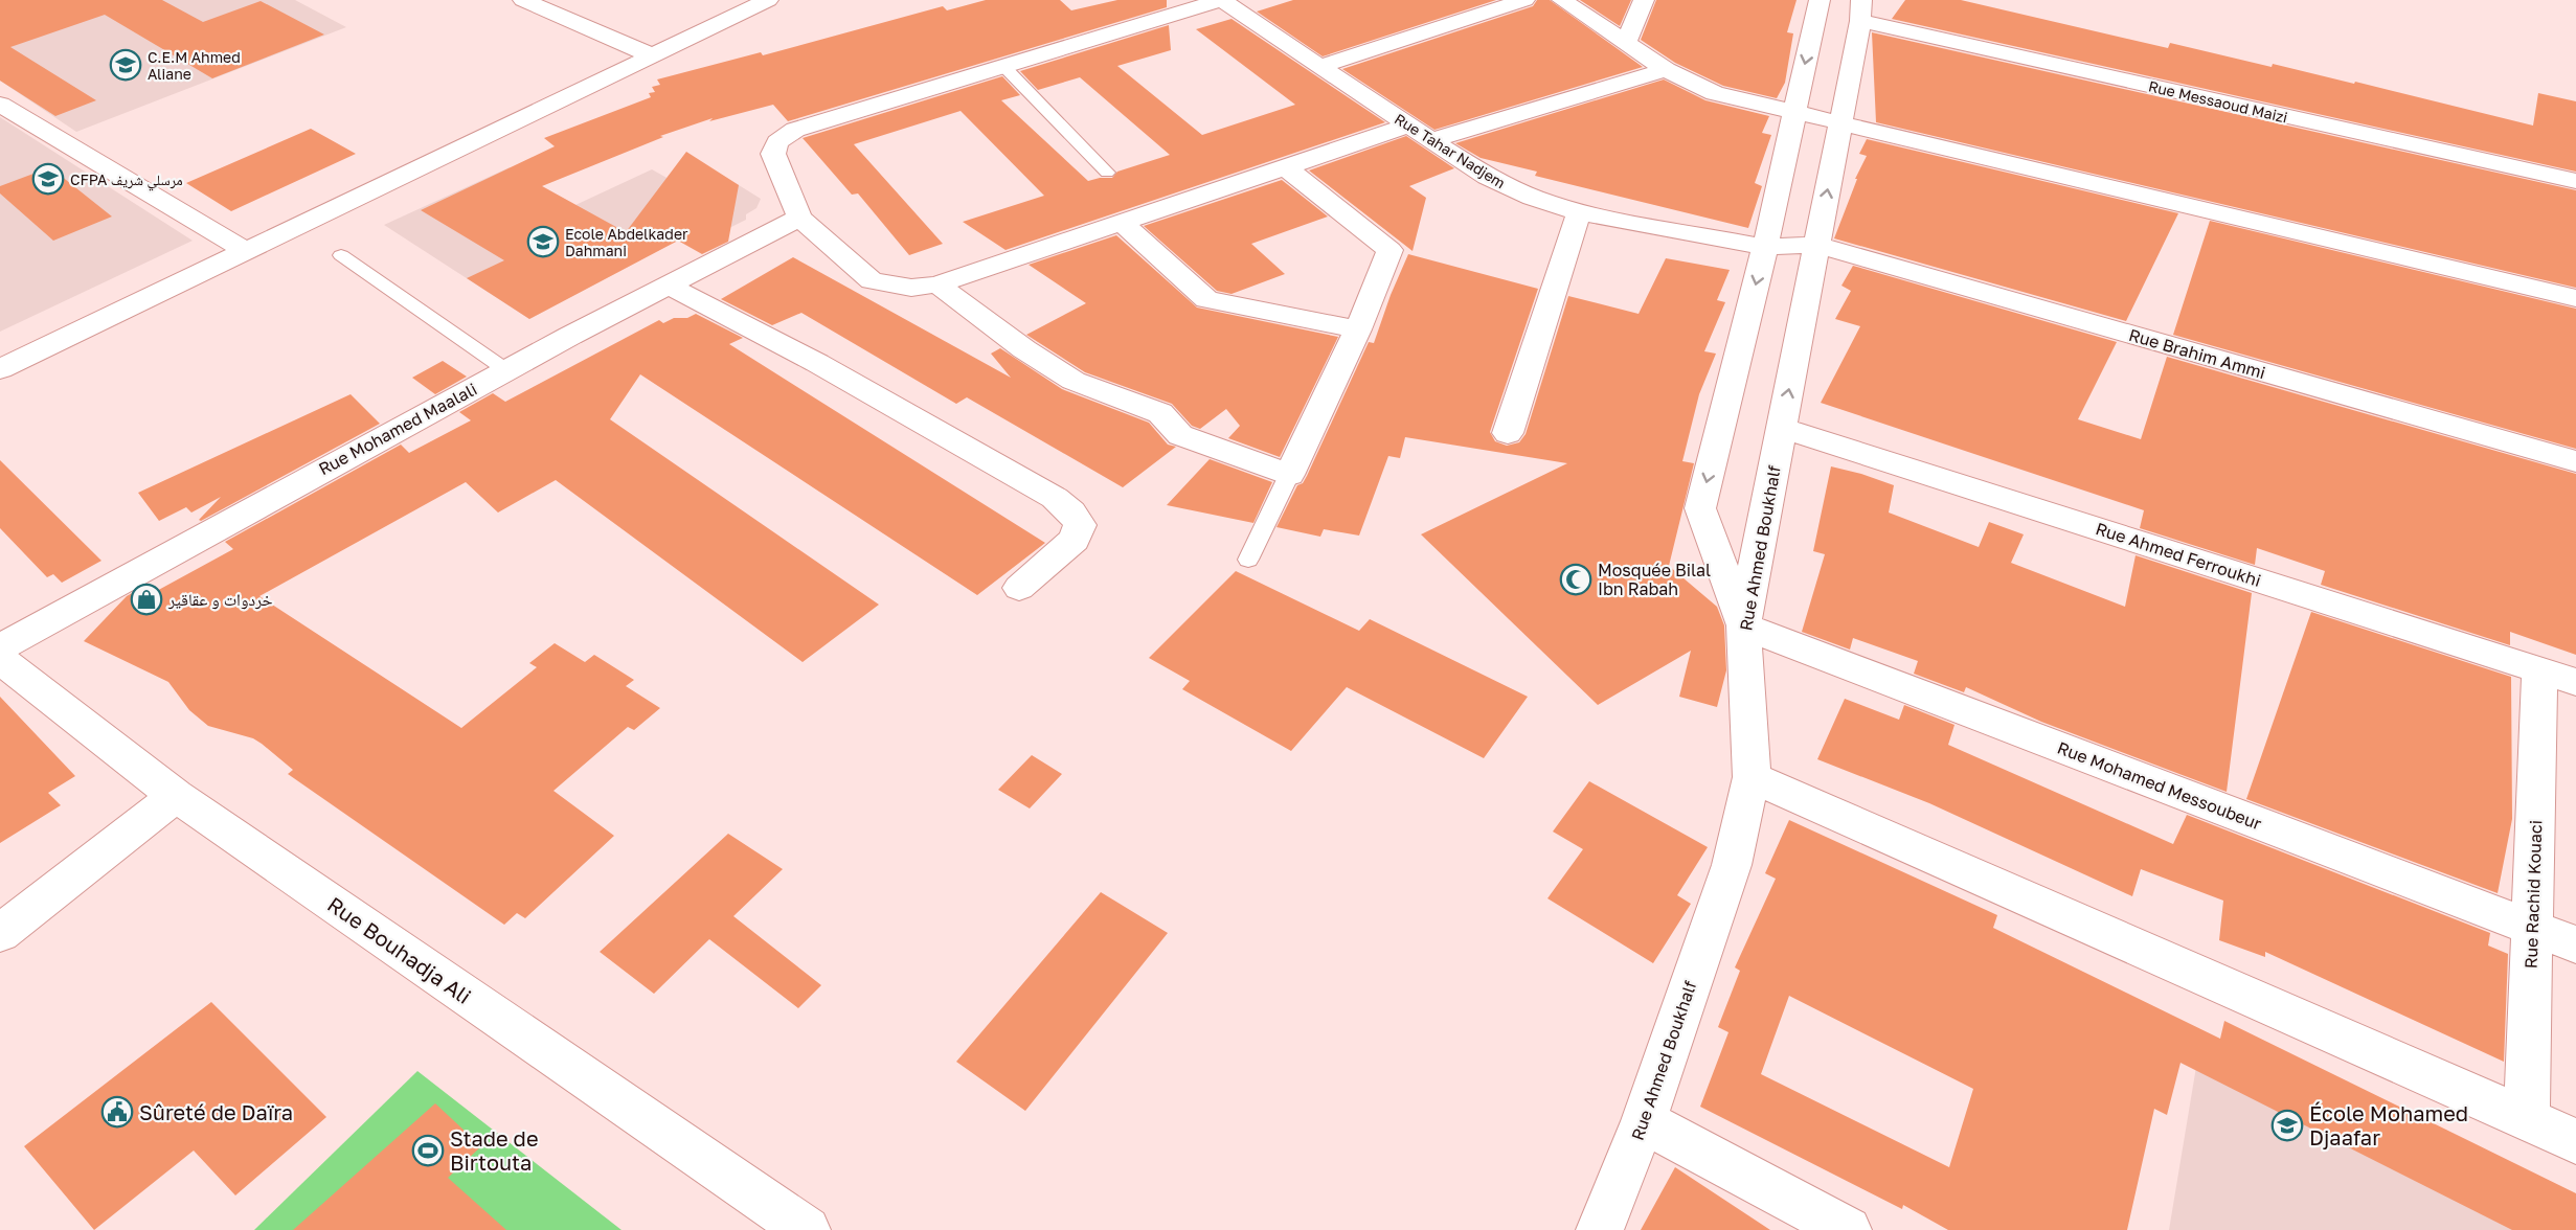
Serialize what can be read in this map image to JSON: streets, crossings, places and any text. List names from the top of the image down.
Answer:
{
  "streets": {
    "street": [
      "Rue Messaoud Maizi",
      "Rue Tahar Nadjem",
      "Rue Brahim Ammi",
      "Rue Mohamed Maalali",
      "Rue Ahmed Boukhalf",
      "Rue Ahmed Ferroukhi",
      "Rue Mohamed Messoubeur",
      "Rue Rachid Kouaci",
      "Rue Bouhadja Ali"
    ]
  },
  "crossings": [
    ["Rue Messaoud Maizi", "Rue Ahmed Boukhalf"],
    ["Rue Tahar Nadjem", "Rue Brahim Ammi"],
    ["Rue Tahar Nadjem", "Rue Ahmed Boukhalf"],
    ["Rue Brahim Ammi", "Rue Ahmed Boukhalf"],
    ["Rue Ahmed Boukhalf", "Rue Ahmed Ferroukhi"],
    ["Rue Ahmed Boukhalf", "Rue Mohamed Messoubeur"],
    ["Rue Ahmed Ferroukhi", "Rue Rachid Kouaci"],
    ["Rue Mohamed Messoubeur", "Rue Rachid Kouaci"]
  ],
  "places": {
    "school or university": [
      "C.E.M Ahmed Aliane",
      "CFPA مرسلي شريف",
      "Ecole Abdelkader Dahmani",
      "École Mohamed Djaafar"
    ],
    "mosque": ["Mosquée Bilal Ibn Rabah"],
    "shop": ["خردوات و عقاقير"],
    "public building": ["Sûreté de Daïra"],
    "sports": ["Stade de Birtouta"]
  }
}
